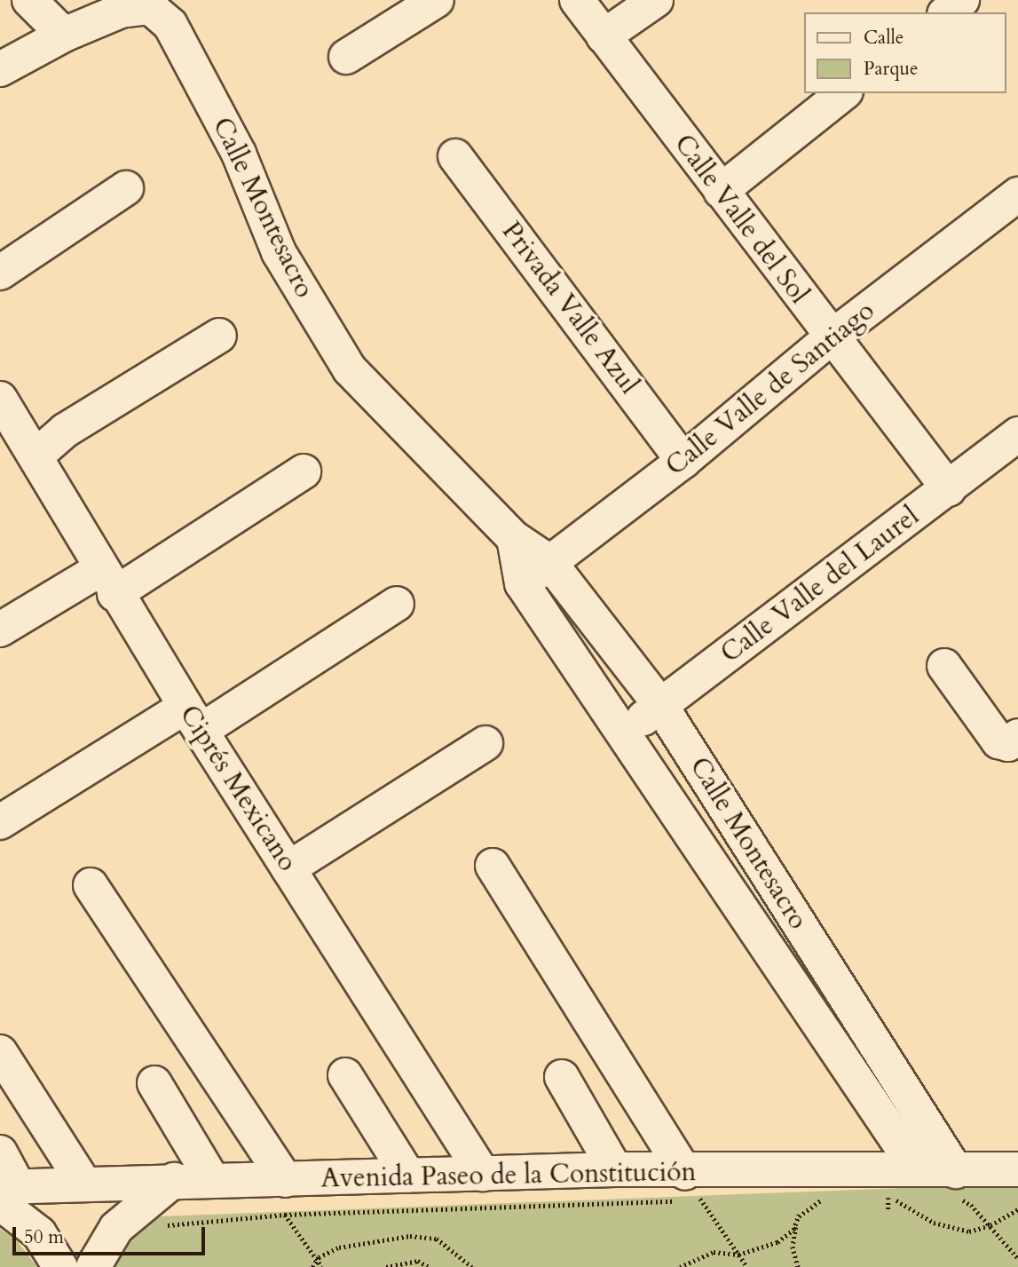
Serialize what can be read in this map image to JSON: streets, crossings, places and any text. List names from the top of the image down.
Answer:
{
  "streets": {
    "street": [
      "Calle Montesacro",
      "Calle Valle del Sol",
      "Privada Valle Azul",
      "Calle Valle de Santiago",
      "Calle Valle del Laurel",
      "Ciprés Mexicano",
      "Avenida Paseo de la Constitución"
    ]
  },
  "crossings": [
    ["Calle Montesacro", "Calle Valle de Santiago"],
    ["Calle Montesacro", "Calle Valle del Laurel"],
    ["Calle Montesacro", "Avenida Paseo de la Constitución"],
    ["Calle Valle del Sol", "Calle Valle de Santiago"],
    ["Calle Valle del Sol", "Calle Valle del Laurel"],
    ["Privada Valle Azul", "Calle Valle de Santiago"],
    ["Ciprés Mexicano", "Avenida Paseo de la Constitución"]
  ],
  "legend": ["Calle", "Parque"],
  "scale_bar": "50 m"
}
